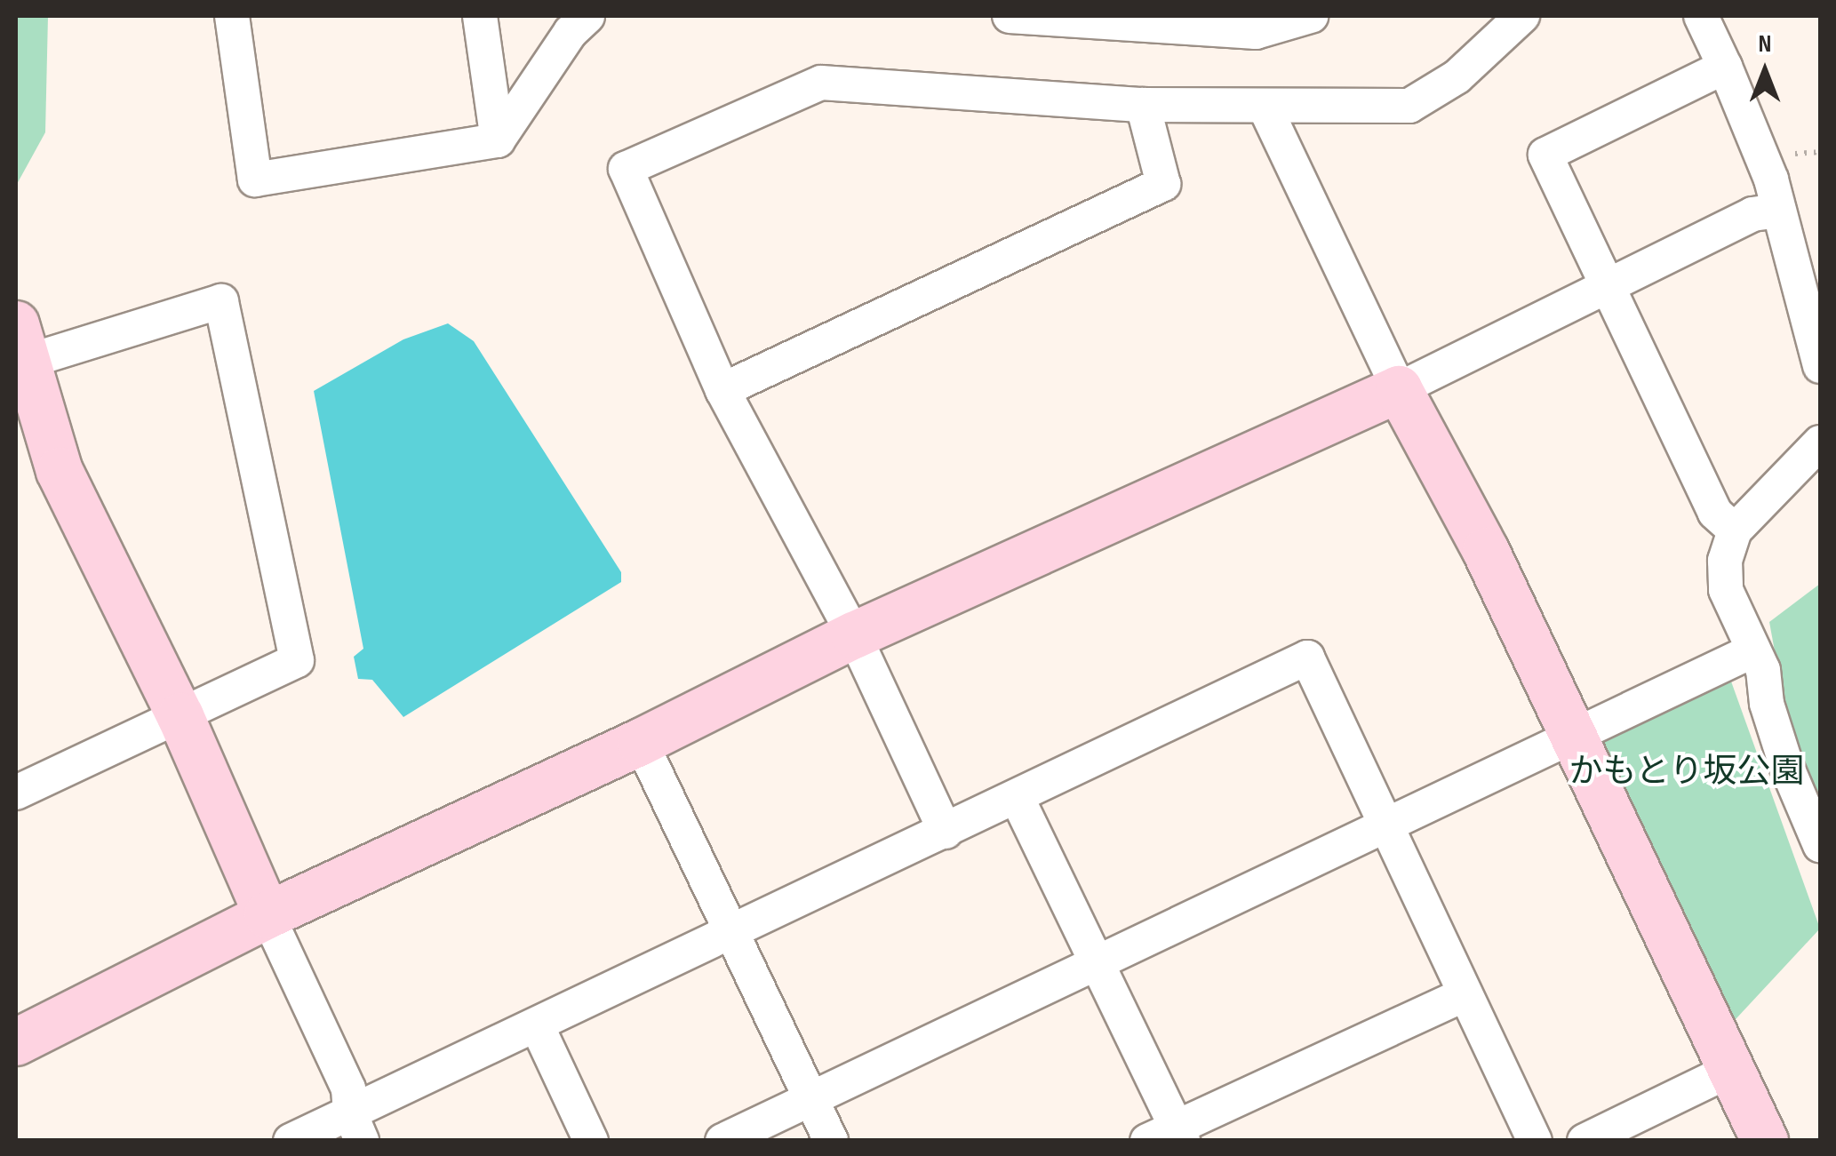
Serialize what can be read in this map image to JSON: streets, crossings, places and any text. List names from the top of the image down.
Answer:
{
  "parks": ["かもとり坂公園"],
  "north": "top"
}
